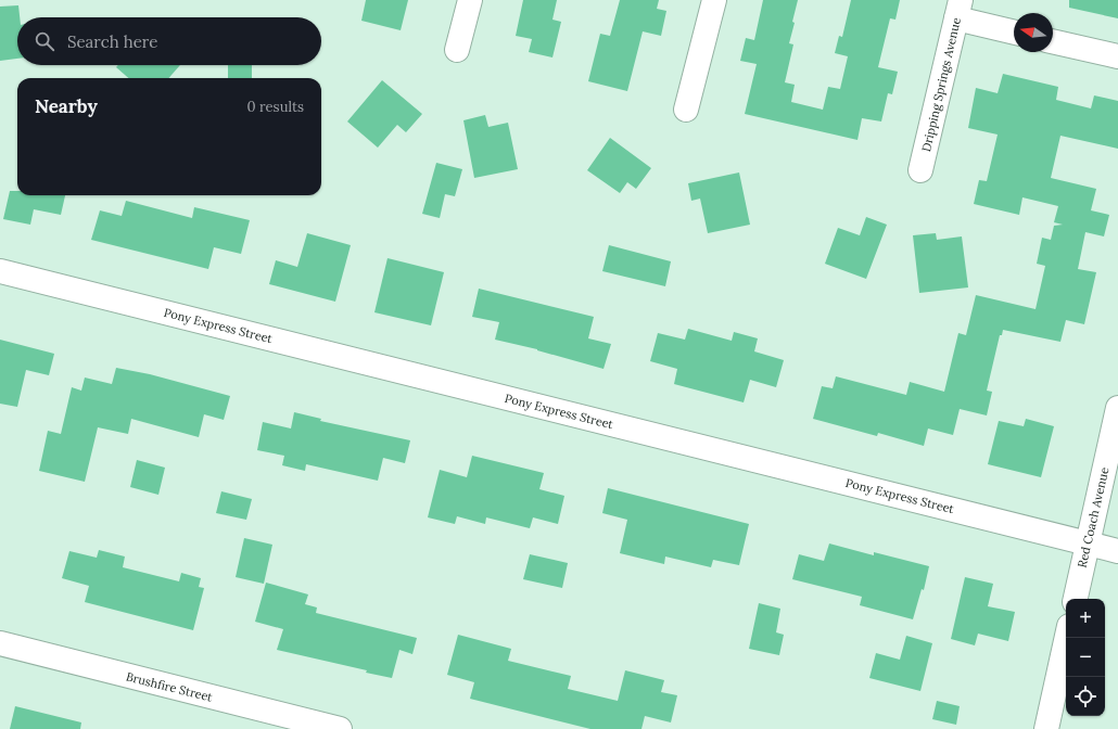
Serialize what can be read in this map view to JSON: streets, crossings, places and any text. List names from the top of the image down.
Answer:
{
  "streets": {
    "street": [
      "Dripping Springs Avenue",
      "Pony Express Street",
      "Red Coach Avenue",
      "Brushfire Street"
    ]
  },
  "crossings": [
    ["Pony Express Street", "Red Coach Avenue"]
  ],
  "north": "left",
  "page": {
    "search": "Search here",
    "heading": ["Nearby", "0 results"],
    "map_buttons": ["+", "−"]
  }
}
